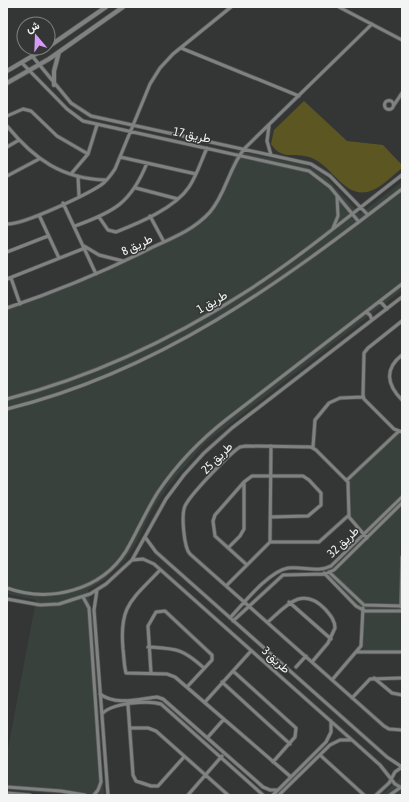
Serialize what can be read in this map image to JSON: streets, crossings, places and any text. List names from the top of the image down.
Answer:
{
  "streets": {
    "street": [
      "طريق 17",
      "طريق 8",
      "طريق 1",
      "طريق 25",
      "طريق 32",
      "طريق 3"
    ]
  },
  "crossings": [
    ["طريق 17", "طريق 8"],
    ["طريق 17", "طريق 1"],
    ["طريق 25", "طريق 32"],
    ["طريق 32", "طريق 3"]
  ],
  "north": "top"
}
